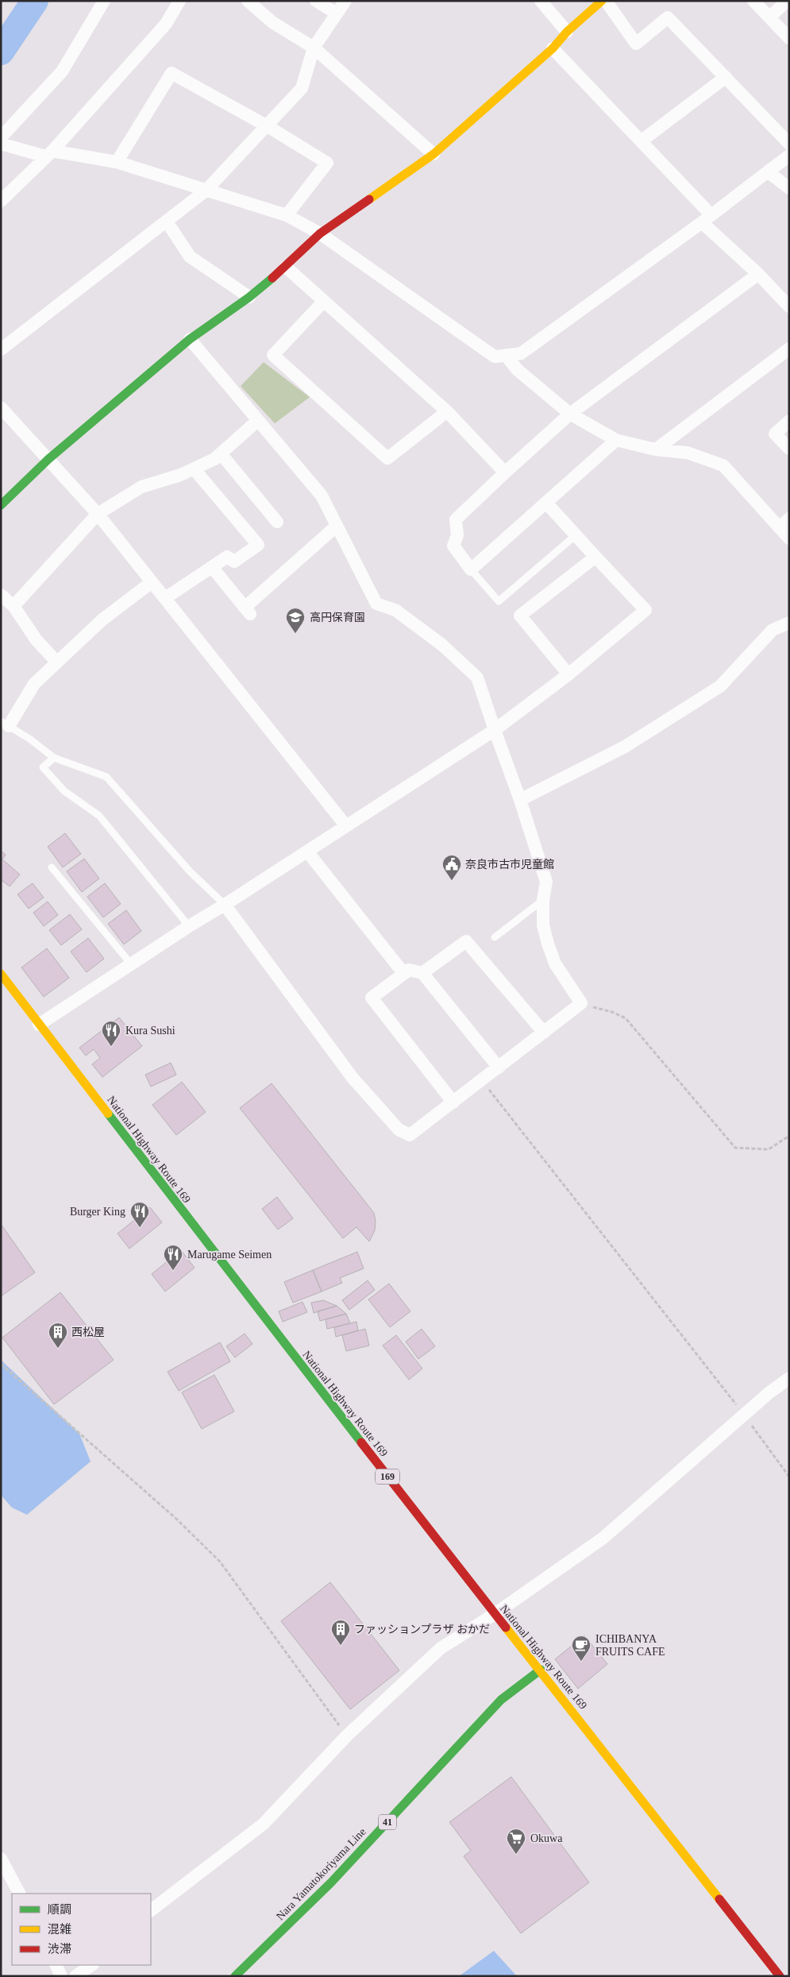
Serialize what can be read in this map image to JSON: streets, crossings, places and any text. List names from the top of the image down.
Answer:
{
  "streets": {
    "main road": [
      "National Highway Route 169",
      "169",
      "41",
      "Nara Yamatokoriyama Line"
    ]
  },
  "crossings": [
    ["National Highway Route 169", "Nara Yamatokoriyama Line"]
  ],
  "places": {
    "school or university": ["高円保育園"],
    "public building": ["奈良市古市児童館"],
    "restaurant": ["Kura Sushi", "Burger King", "Marugame Seimen"],
    "building": ["西松屋", "ファッションプラザ おかだ"],
    "cafe": ["ICHIBANYA FRUITS CAFE"],
    "supermarket": ["Okuwa"]
  },
  "legend": ["順調", "混雑", "渋滞"]
}
